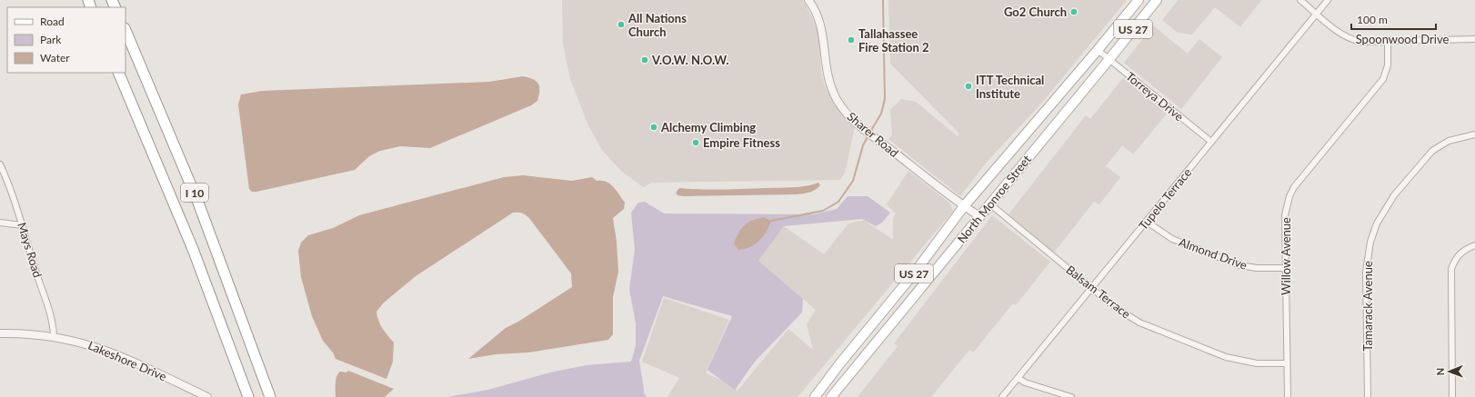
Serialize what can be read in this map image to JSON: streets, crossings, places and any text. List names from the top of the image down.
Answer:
{
  "streets": {
    "highway": ["I 10"],
    "main road": ["US 27", "North Monroe Street"],
    "street": [
      "Spoonwood Drive",
      "Torreya Drive",
      "Sharer Road",
      "Tupelo Terrace",
      "Mays Road",
      "Almond Drive",
      "Willow Avenue",
      "Balsam Terrace",
      "Tamarack Avenue",
      "Lakeshore Drive"
    ]
  },
  "crossings": [
    ["Spoonwood Drive", "Tupelo Terrace"],
    ["Spoonwood Drive", "Willow Avenue"],
    ["Torreya Drive", "North Monroe Street"],
    ["Torreya Drive", "Tupelo Terrace"],
    ["Sharer Road", "North Monroe Street"],
    ["North Monroe Street", "Balsam Terrace"],
    ["Tupelo Terrace", "Almond Drive"],
    ["Tupelo Terrace", "Balsam Terrace"],
    ["Mays Road", "Lakeshore Drive"],
    ["Almond Drive", "Willow Avenue"],
    ["Willow Avenue", "Balsam Terrace"]
  ],
  "places": [
    "Go2 Church",
    "All Nations Church",
    "Tallahassee Fire Station 2",
    "V.O.W. N.O.W.",
    "ITT Technical Institute",
    "Alchemy Climbing",
    "Empire Fitness"
  ],
  "legend": ["Road", "Park", "Water"],
  "scale_bar": "100 m",
  "north": "left"
}
